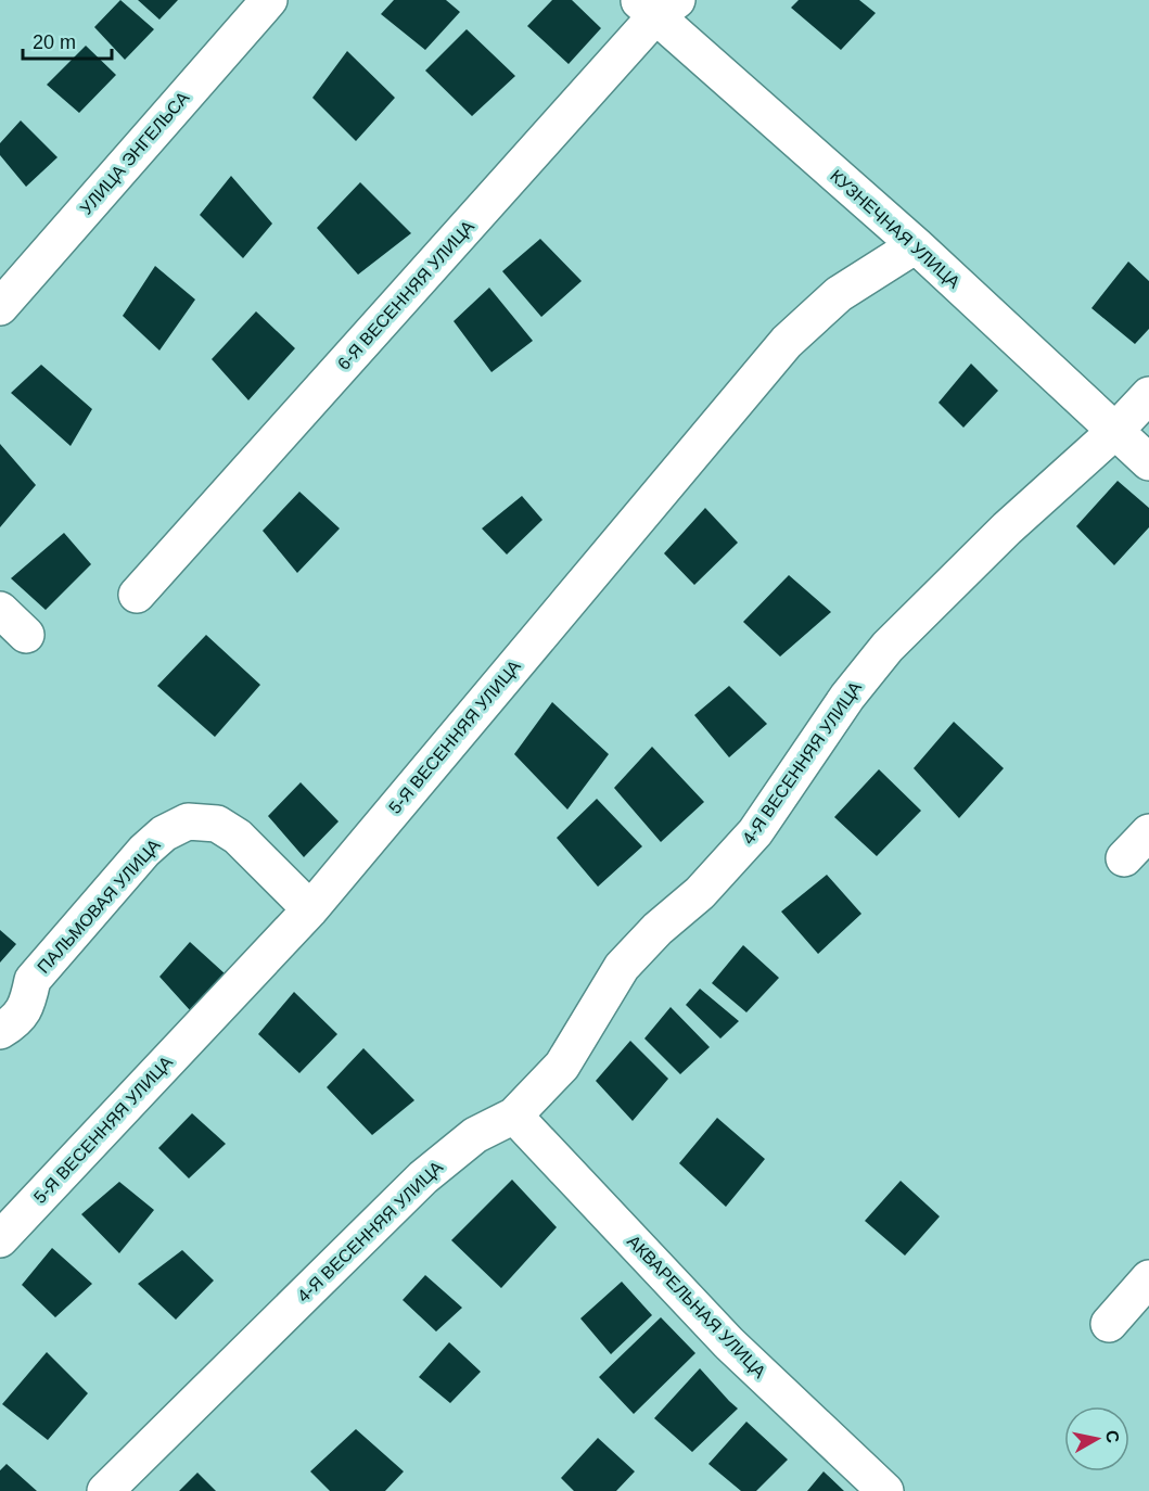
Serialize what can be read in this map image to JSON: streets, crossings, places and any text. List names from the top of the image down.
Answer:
{
  "streets": {
    "street": [
      "УЛИЦА ЭНГЕЛЬСА",
      "КУЗНЕЧНАЯ УЛИЦА",
      "6-Я ВЕСЕННЯЯ УЛИЦА",
      "5-Я ВЕСЕННЯЯ УЛИЦА",
      "4-Я ВЕСЕННЯЯ УЛИЦА",
      "ПАЛЬМОВАЯ УЛИЦА",
      "АКВАРЕЛЬНАЯ УЛИЦА"
    ]
  },
  "crossings": [
    ["КУЗНЕЧНАЯ УЛИЦА", "6-Я ВЕСЕННЯЯ УЛИЦА"],
    ["КУЗНЕЧНАЯ УЛИЦА", "5-Я ВЕСЕННЯЯ УЛИЦА"],
    ["КУЗНЕЧНАЯ УЛИЦА", "4-Я ВЕСЕННЯЯ УЛИЦА"],
    ["5-Я ВЕСЕННЯЯ УЛИЦА", "ПАЛЬМОВАЯ УЛИЦА"],
    ["4-Я ВЕСЕННЯЯ УЛИЦА", "АКВАРЕЛЬНАЯ УЛИЦА"]
  ],
  "scale_bar": "20 m",
  "north": "right"
}
